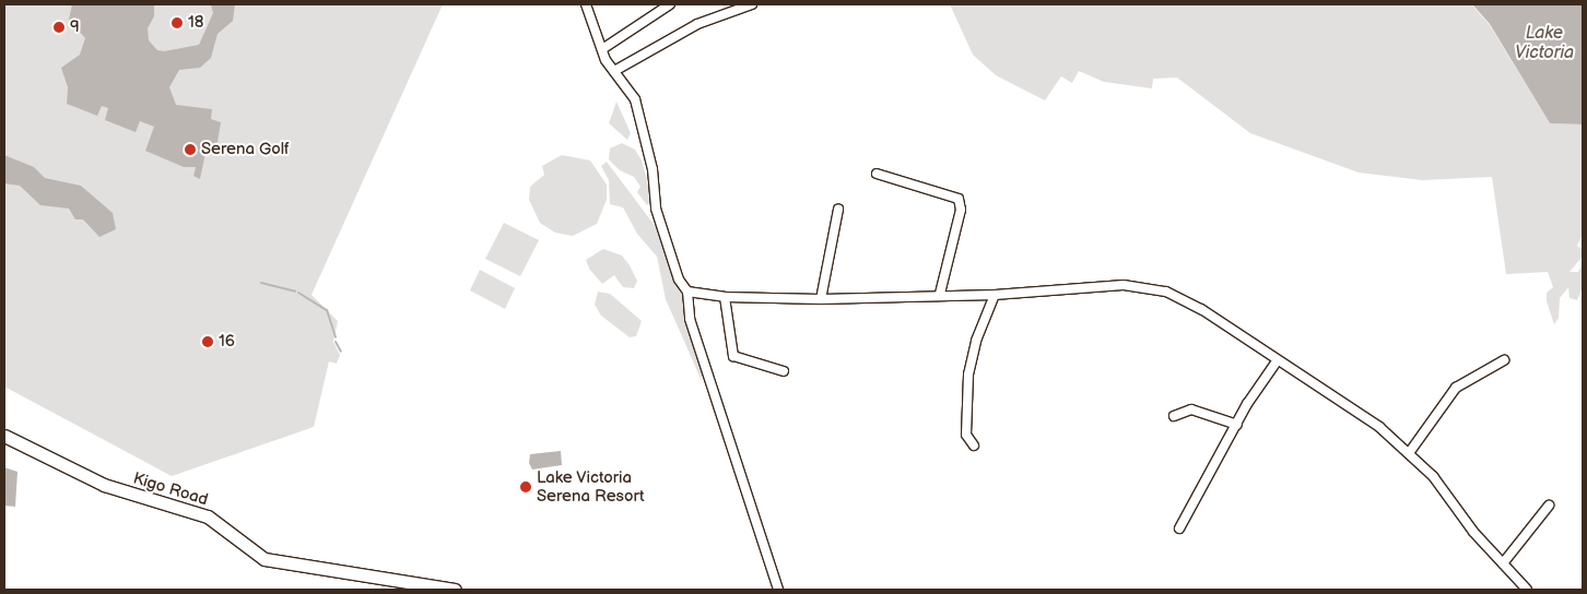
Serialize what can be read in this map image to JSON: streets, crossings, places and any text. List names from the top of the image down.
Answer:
{
  "streets": {
    "street": ["Kigo Road"]
  },
  "water": ["Lake Victoria"],
  "places": [
    "18",
    "9",
    "Serena Golf",
    "16",
    "Lake Victoria Serena Resort"
  ]
}
